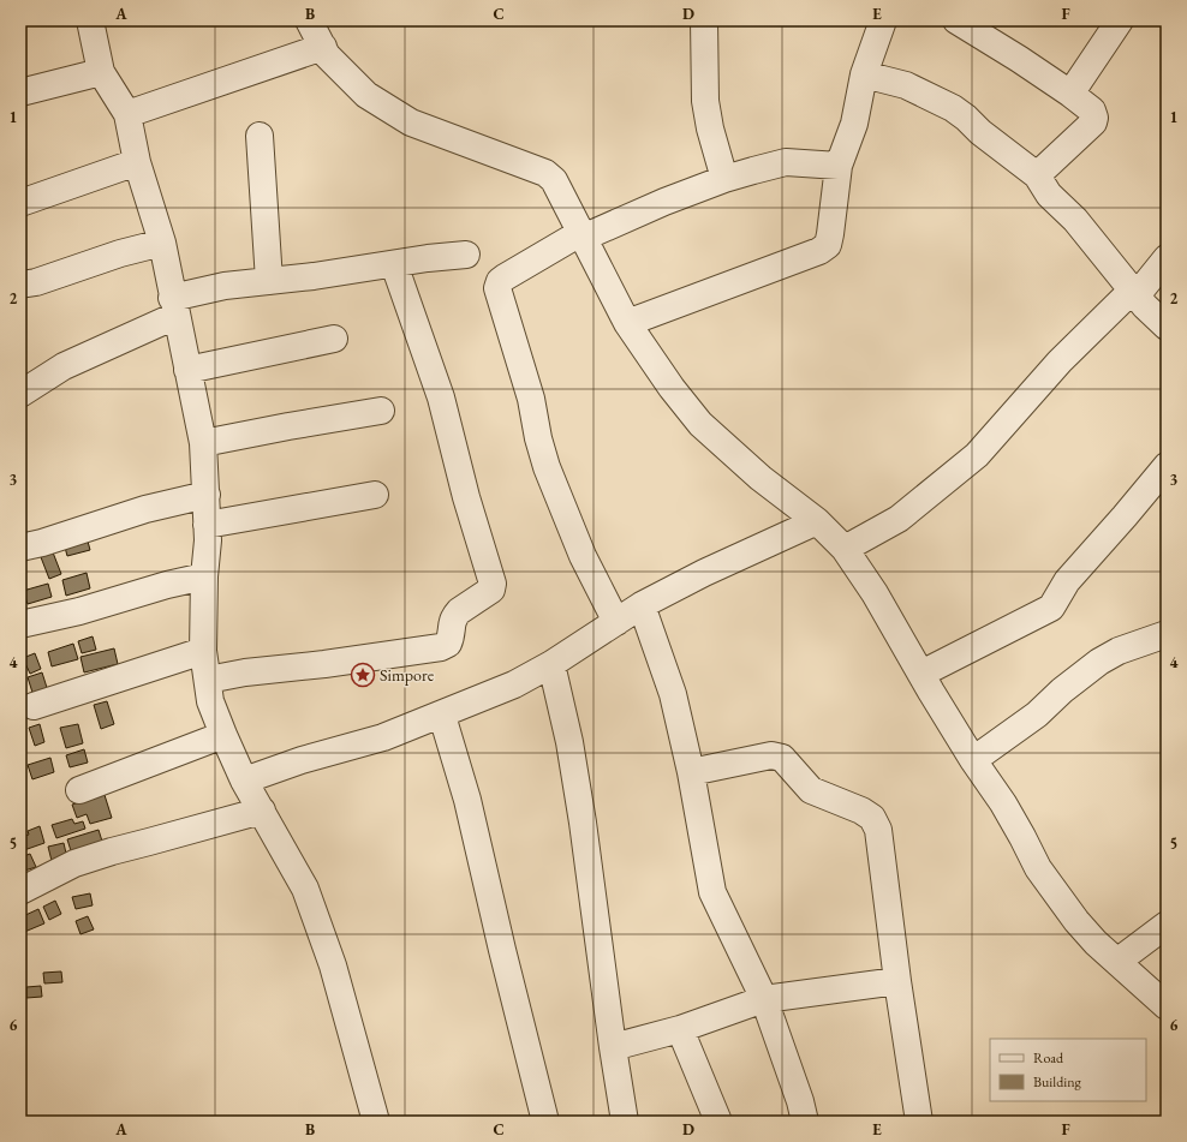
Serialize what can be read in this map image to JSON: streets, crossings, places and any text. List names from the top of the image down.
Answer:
{
  "places": {
    "place": ["Simpore"]
  },
  "legend": ["Road", "Building"],
  "grid": {
    "columns": [
      "A",
      "B",
      "C",
      "D",
      "E",
      "F"
    ],
    "rows": [
      "1",
      "2",
      "3",
      "4",
      "5",
      "6"
    ]
  }
}
